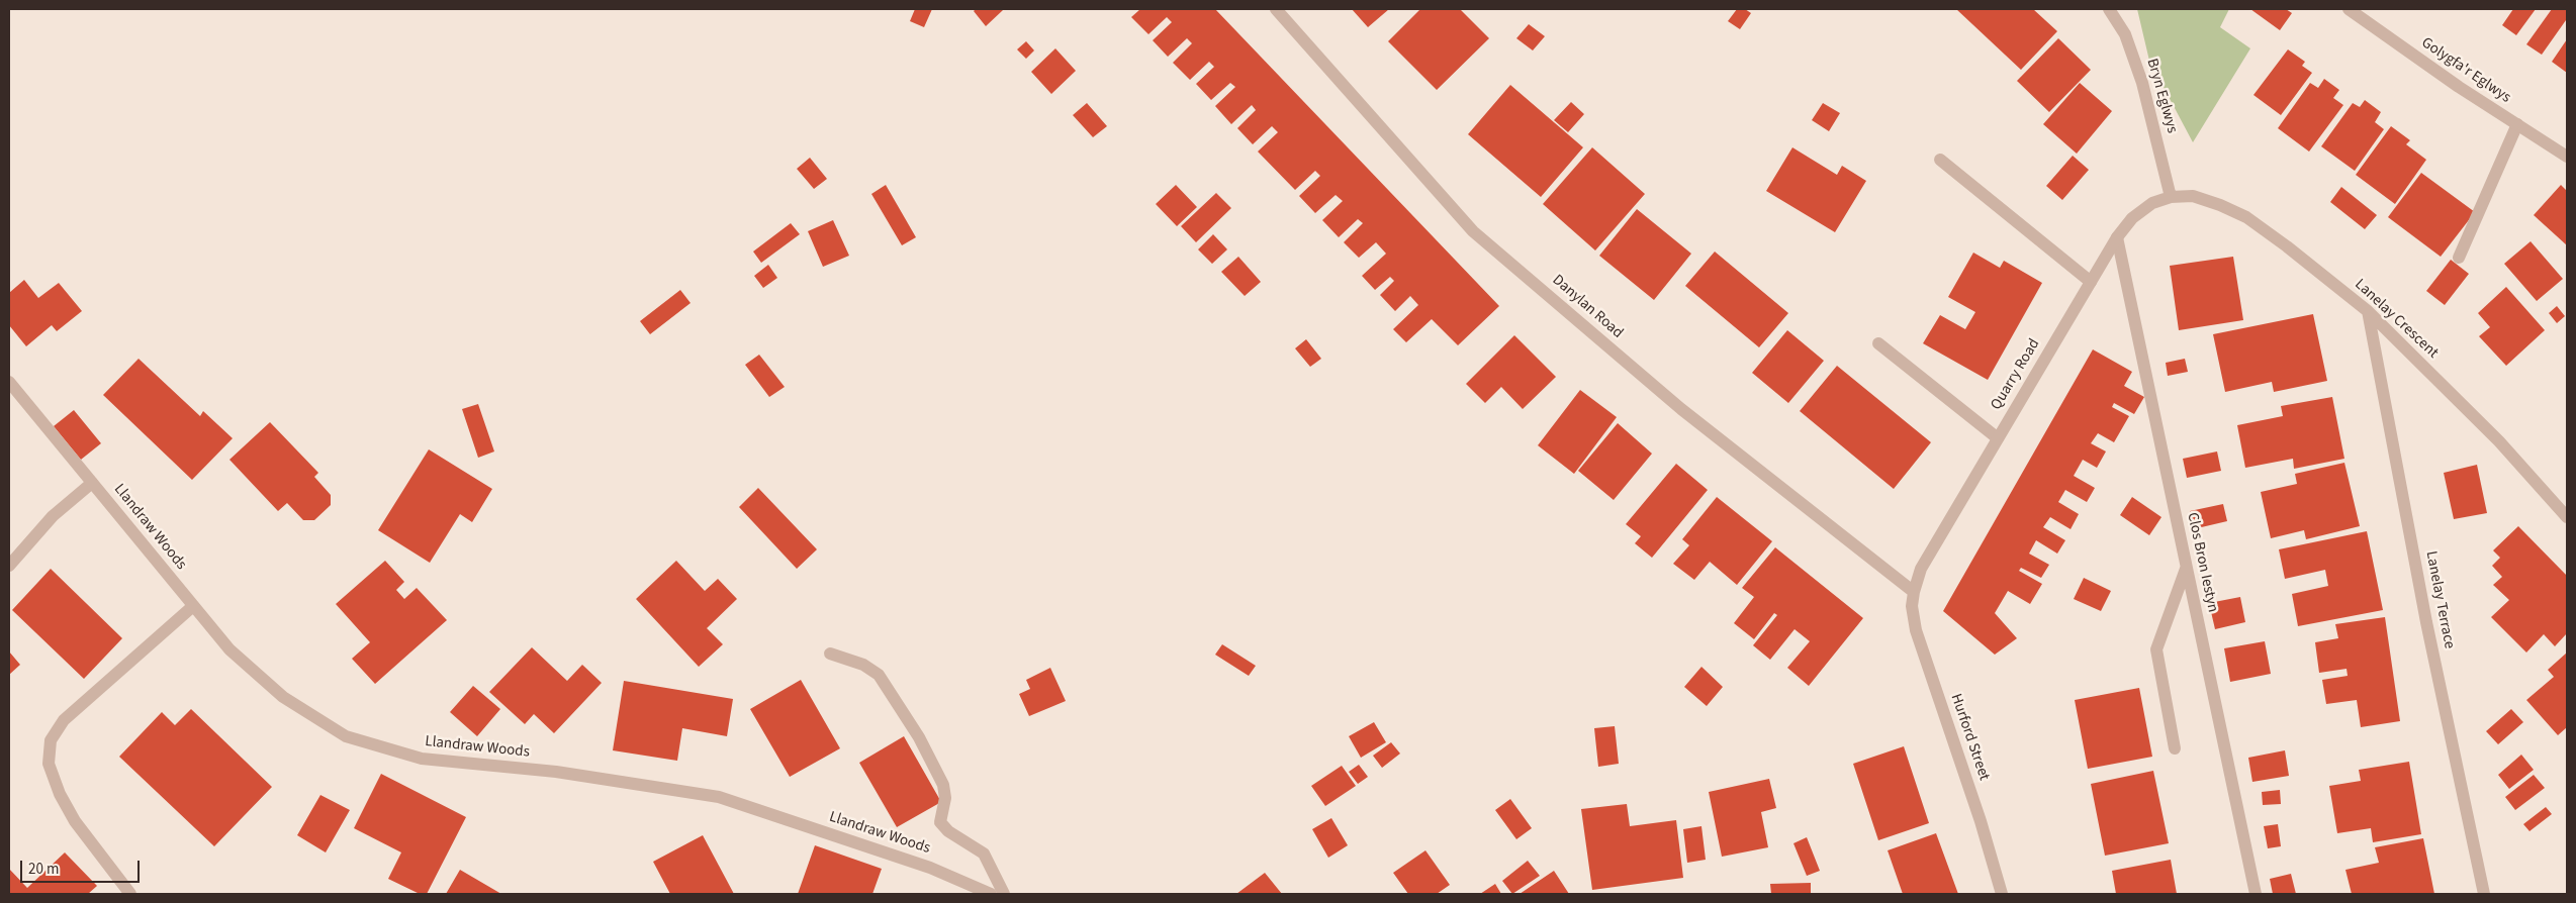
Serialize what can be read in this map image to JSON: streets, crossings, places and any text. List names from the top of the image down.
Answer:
{
  "streets": {
    "street": [
      "Golygfa'r Eglwys",
      "Bryn Eglwys",
      "Danylan Road",
      "Lanelay Crescent",
      "Quarry Road",
      "Llandraw Woods",
      "Clos Bron Iestyn",
      "Lanelay Terrace",
      "Hurford Street"
    ]
  },
  "crossings": [
    ["Bryn Eglwys", "Lanelay Crescent"],
    ["Bryn Eglwys", "Quarry Road"],
    ["Danylan Road", "Quarry Road"],
    ["Danylan Road", "Hurford Street"],
    ["Lanelay Crescent", "Quarry Road"],
    ["Lanelay Crescent", "Lanelay Terrace"],
    ["Quarry Road", "Clos Bron Iestyn"],
    ["Quarry Road", "Hurford Street"]
  ],
  "scale_bar": "20 m"
}
